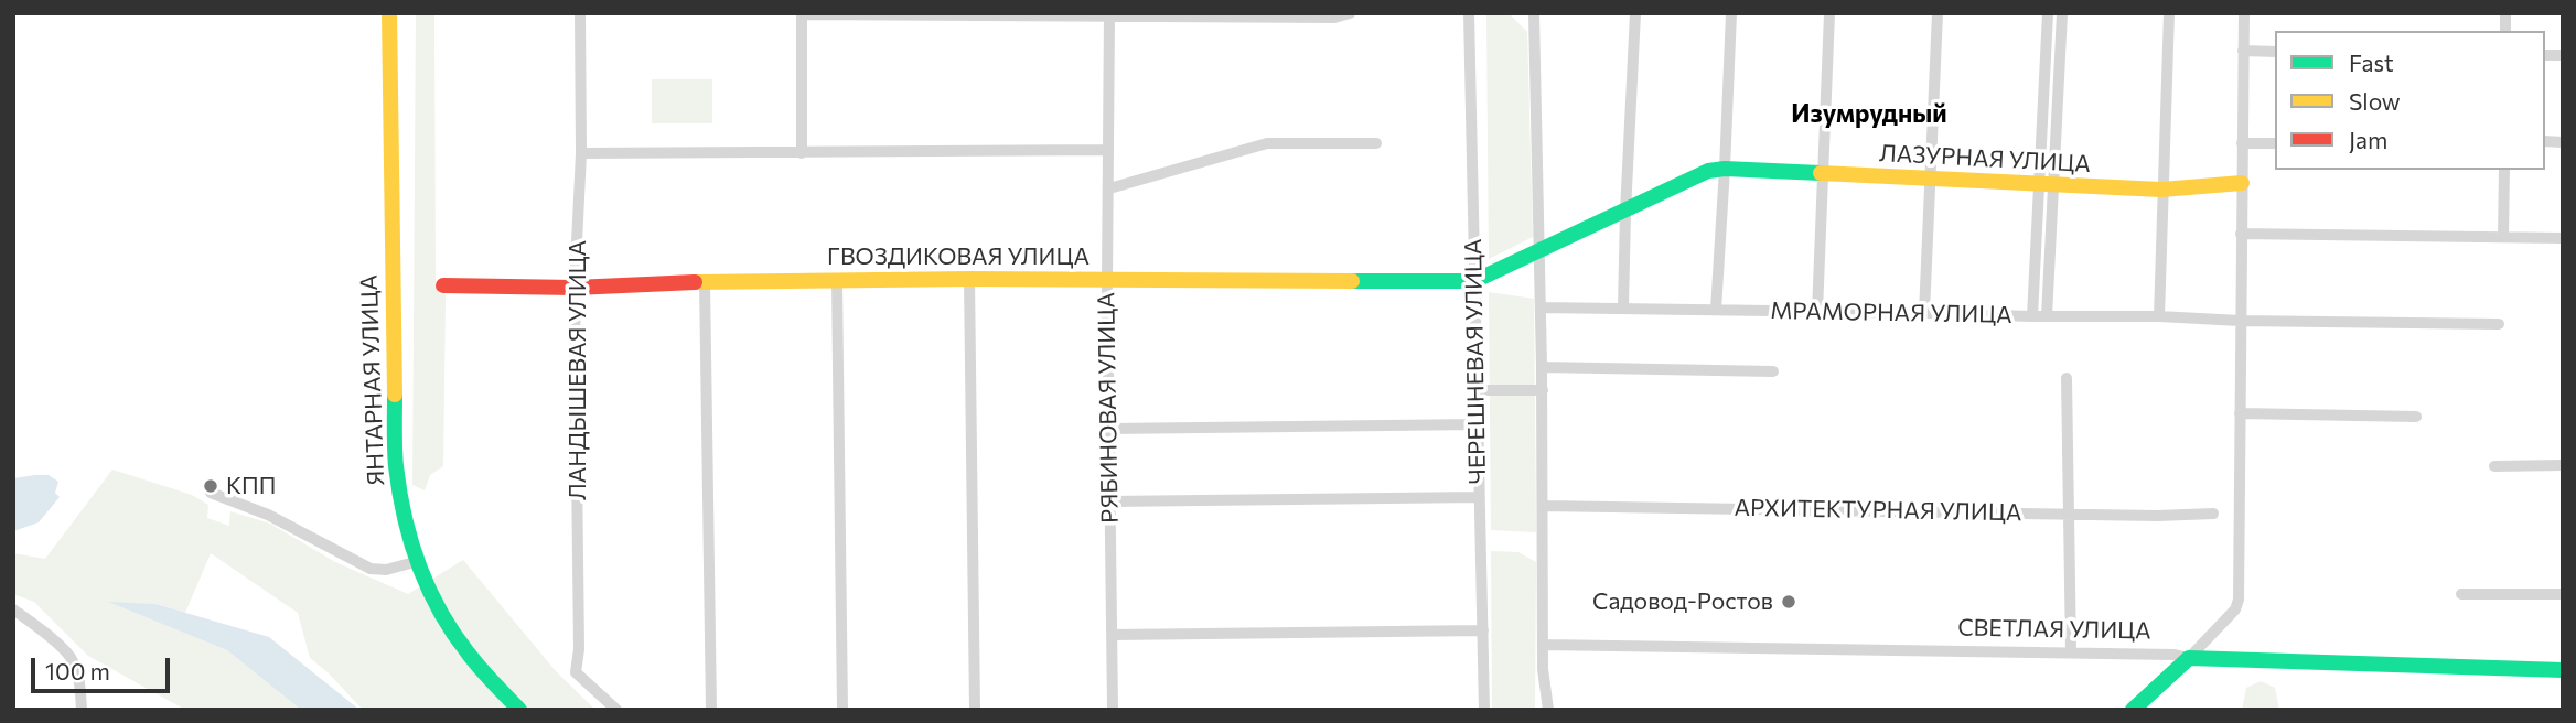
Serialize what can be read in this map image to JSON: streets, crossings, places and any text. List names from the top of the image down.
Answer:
{
  "streets": {
    "street": [
      "ЛАЗУРНАЯ УЛИЦА",
      "ГВОЗДИКОВАЯ УЛИЦА",
      "МРАМОРНАЯ УЛИЦА",
      "ЧЕРЕШНЕВАЯ УЛИЦА",
      "ЛАНДЫШЕВАЯ УЛИЦА",
      "ЯНТАРНАЯ УЛИЦА",
      "РЯБИНОВАЯ УЛИЦА",
      "АРХИТЕКТУРНАЯ УЛИЦА",
      "СВЕТЛАЯ УЛИЦА"
    ]
  },
  "crossings": [
    ["ГВОЗДИКОВАЯ УЛИЦА", "ЧЕРЕШНЕВАЯ УЛИЦА"],
    ["ГВОЗДИКОВАЯ УЛИЦА", "ЛАНДЫШЕВАЯ УЛИЦА"],
    ["ГВОЗДИКОВАЯ УЛИЦА", "РЯБИНОВАЯ УЛИЦА"]
  ],
  "districts": ["Изумрудный"],
  "places": ["КПП", "Садовод-Ростов"],
  "legend": ["Fast", "Slow", "Jam"],
  "scale_bar": "100 m"
}
